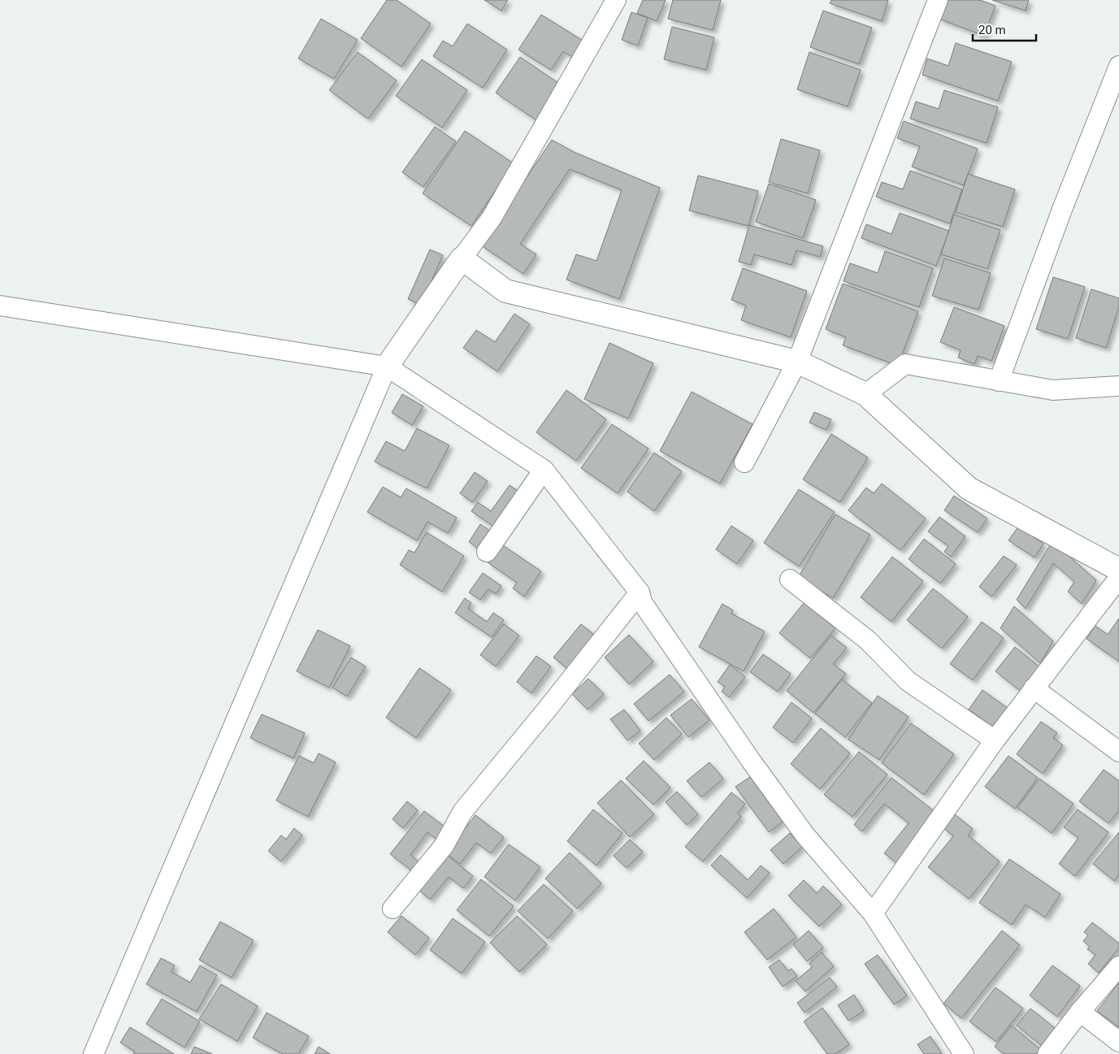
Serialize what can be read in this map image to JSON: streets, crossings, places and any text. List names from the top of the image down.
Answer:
{
  "scale_bar": "20 m"
}
